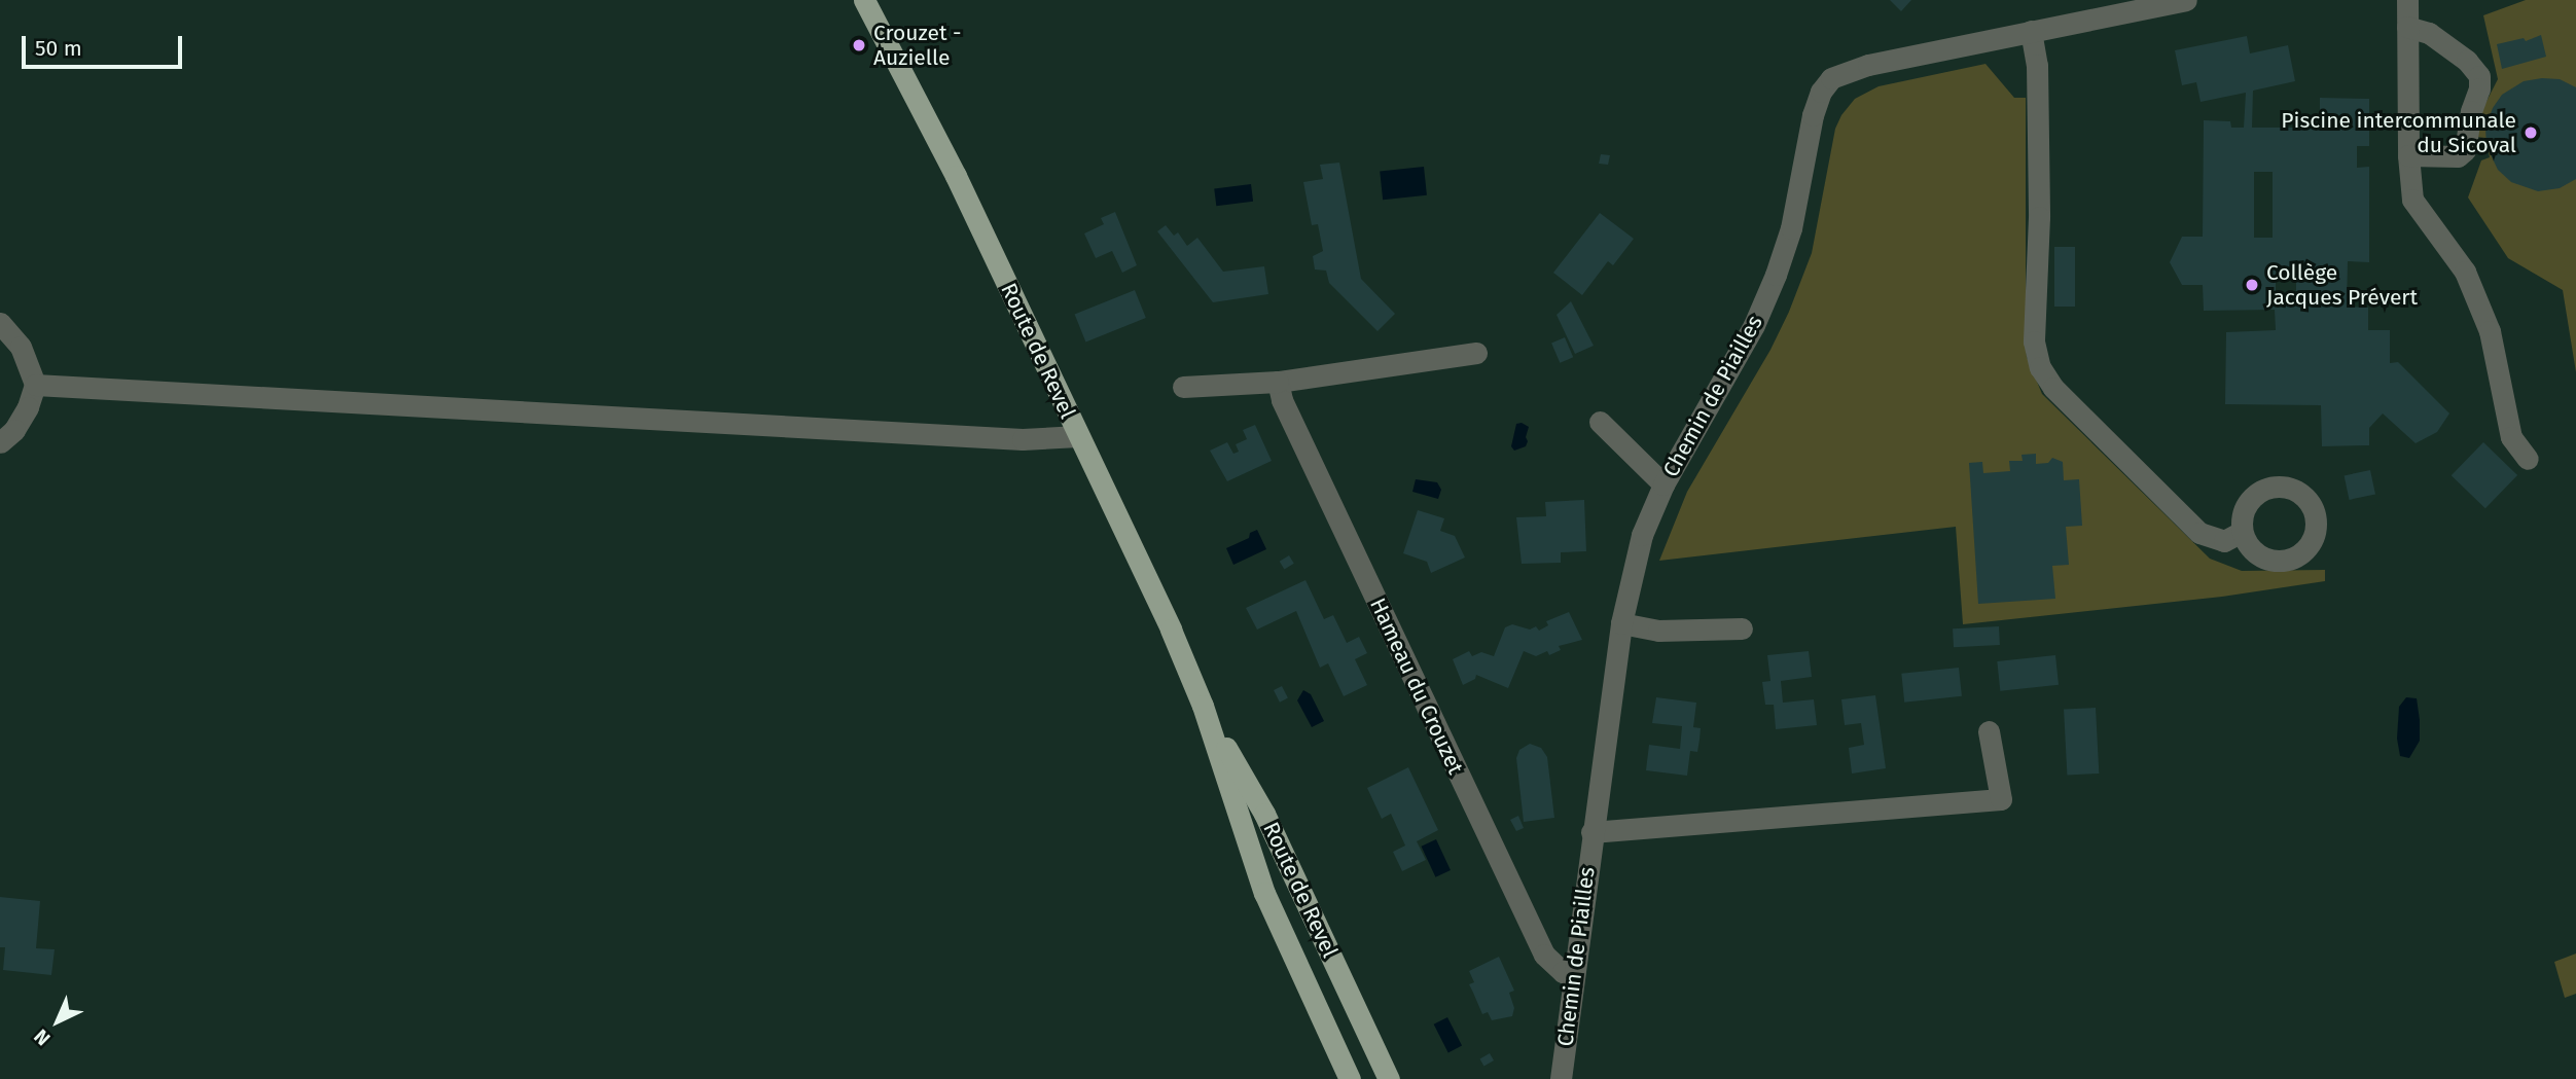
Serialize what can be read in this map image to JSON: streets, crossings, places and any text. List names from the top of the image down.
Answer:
{
  "streets": {
    "main road": ["Route de Revel"],
    "street": ["Chemin de Piailles", "Hameau du Crouzet"]
  },
  "crossings": [
    ["Chemin de Piailles", "Hameau du Crouzet"]
  ],
  "places": ["Crouzet - Auzielle", "Piscine intercommunale du Sicoval", "Collège Jacques Prévert"],
  "scale_bar": "50 m",
  "north": "bottom left"
}
